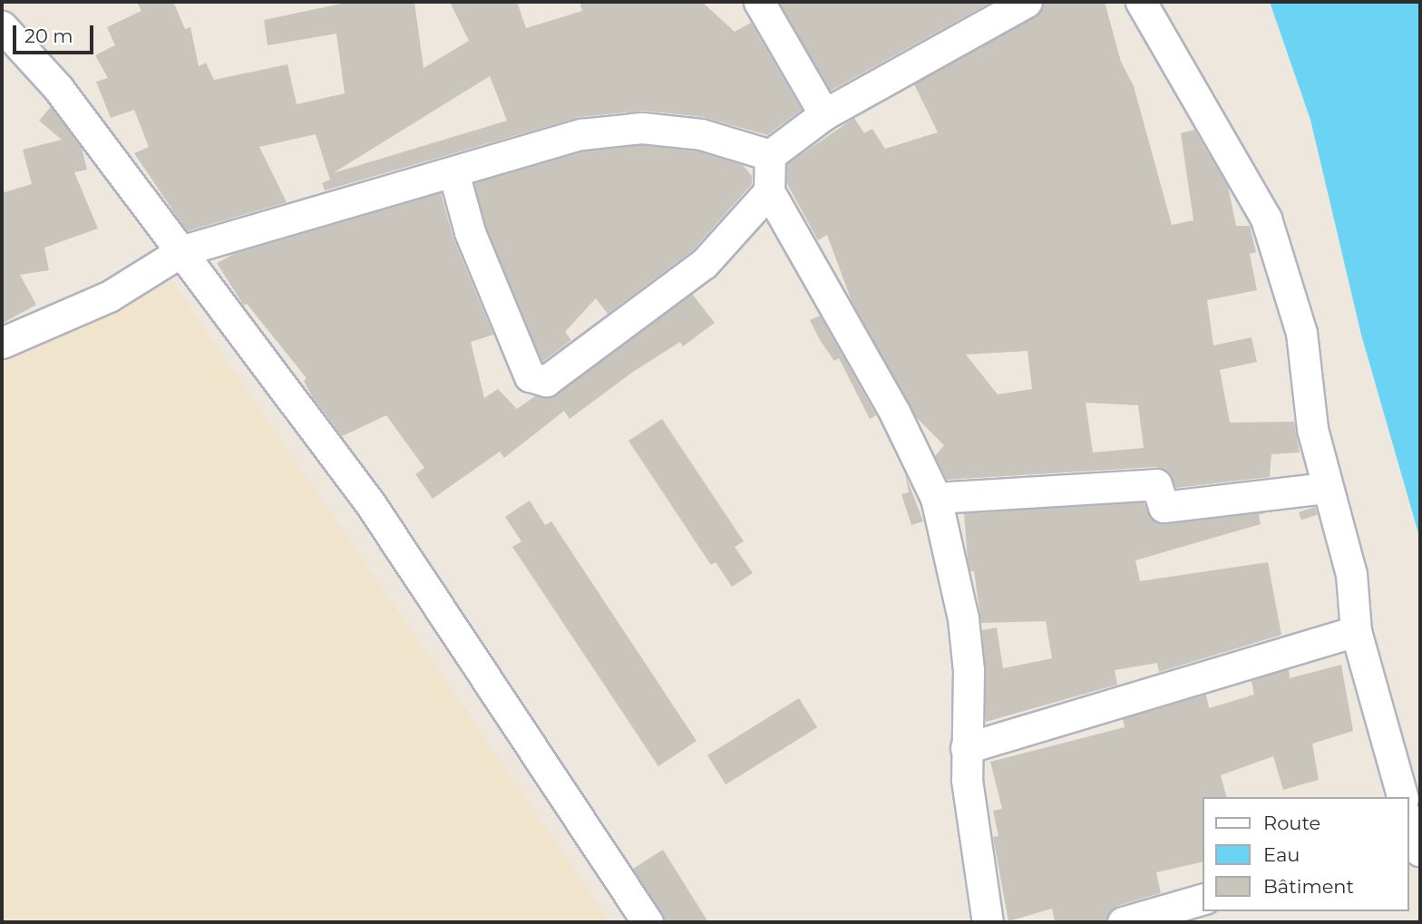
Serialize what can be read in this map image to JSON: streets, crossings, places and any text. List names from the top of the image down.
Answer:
{
  "legend": ["Route", "Eau", "Bâtiment"],
  "scale_bar": "20 m"
}
